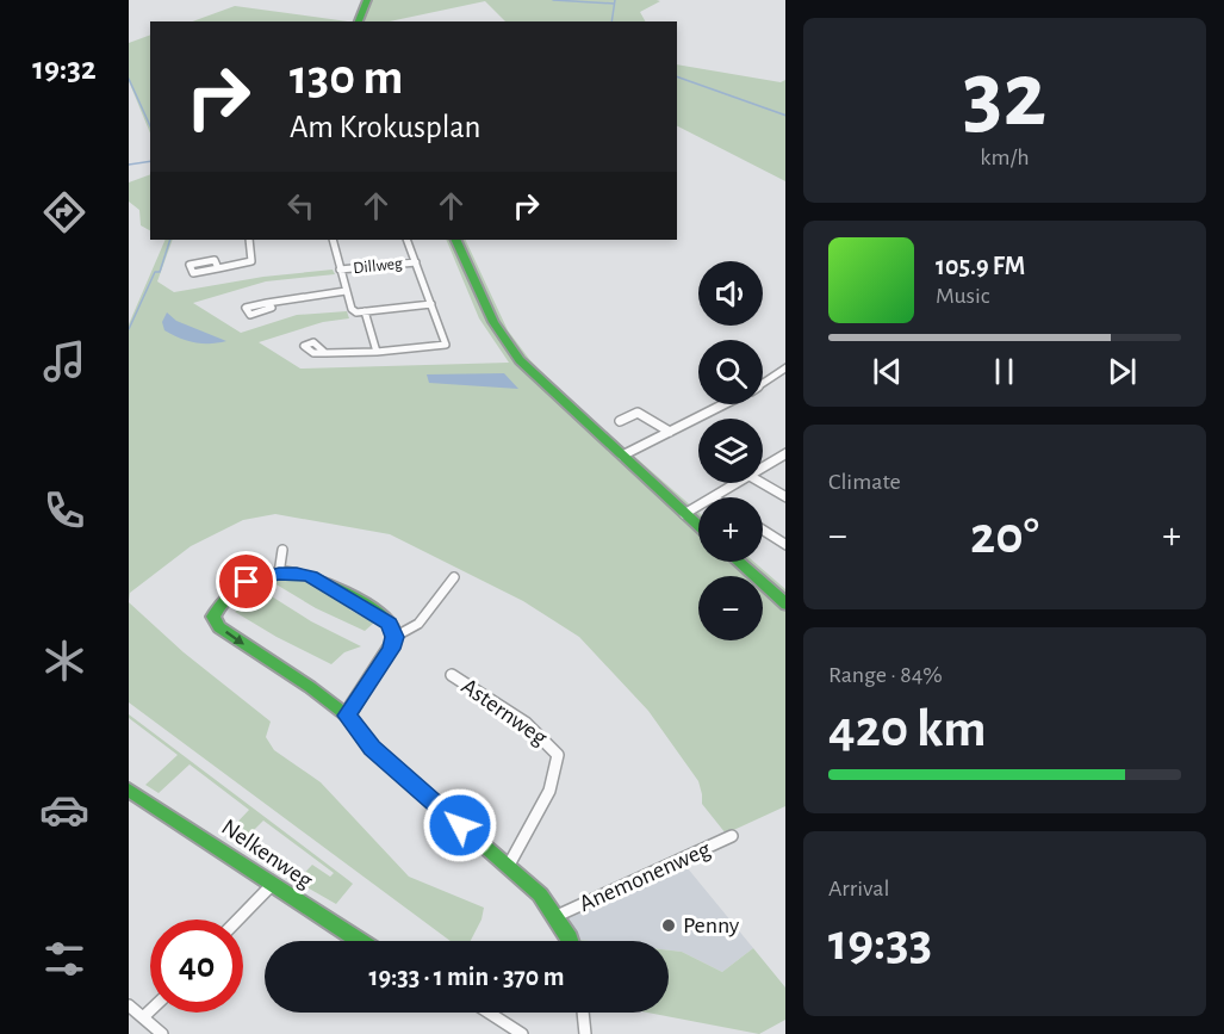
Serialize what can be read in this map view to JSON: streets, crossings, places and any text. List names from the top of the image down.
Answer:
{
  "streets": {
    "street": [
      "Dillweg",
      "Asternweg",
      "Nelkenweg",
      "Anemonenweg"
    ]
  },
  "places": ["Penny"],
  "page": {
    "tabs": "19:32",
    "tile": [
      ["32", "km/h"],
      "Climate",
      ["Range · 84%", "420 km"],
      ["Arrival", "19:33"]
    ],
    "turn": ["130 m", "Am Krokusplan"],
    "song": ["105.9 FM", "Music"],
    "map_buttons": ["+", "−"],
    "heat": ["−", "20°", "+"],
    "limit": "40",
    "trip": "19:33 · 1 min · 370 m"
  }
}
